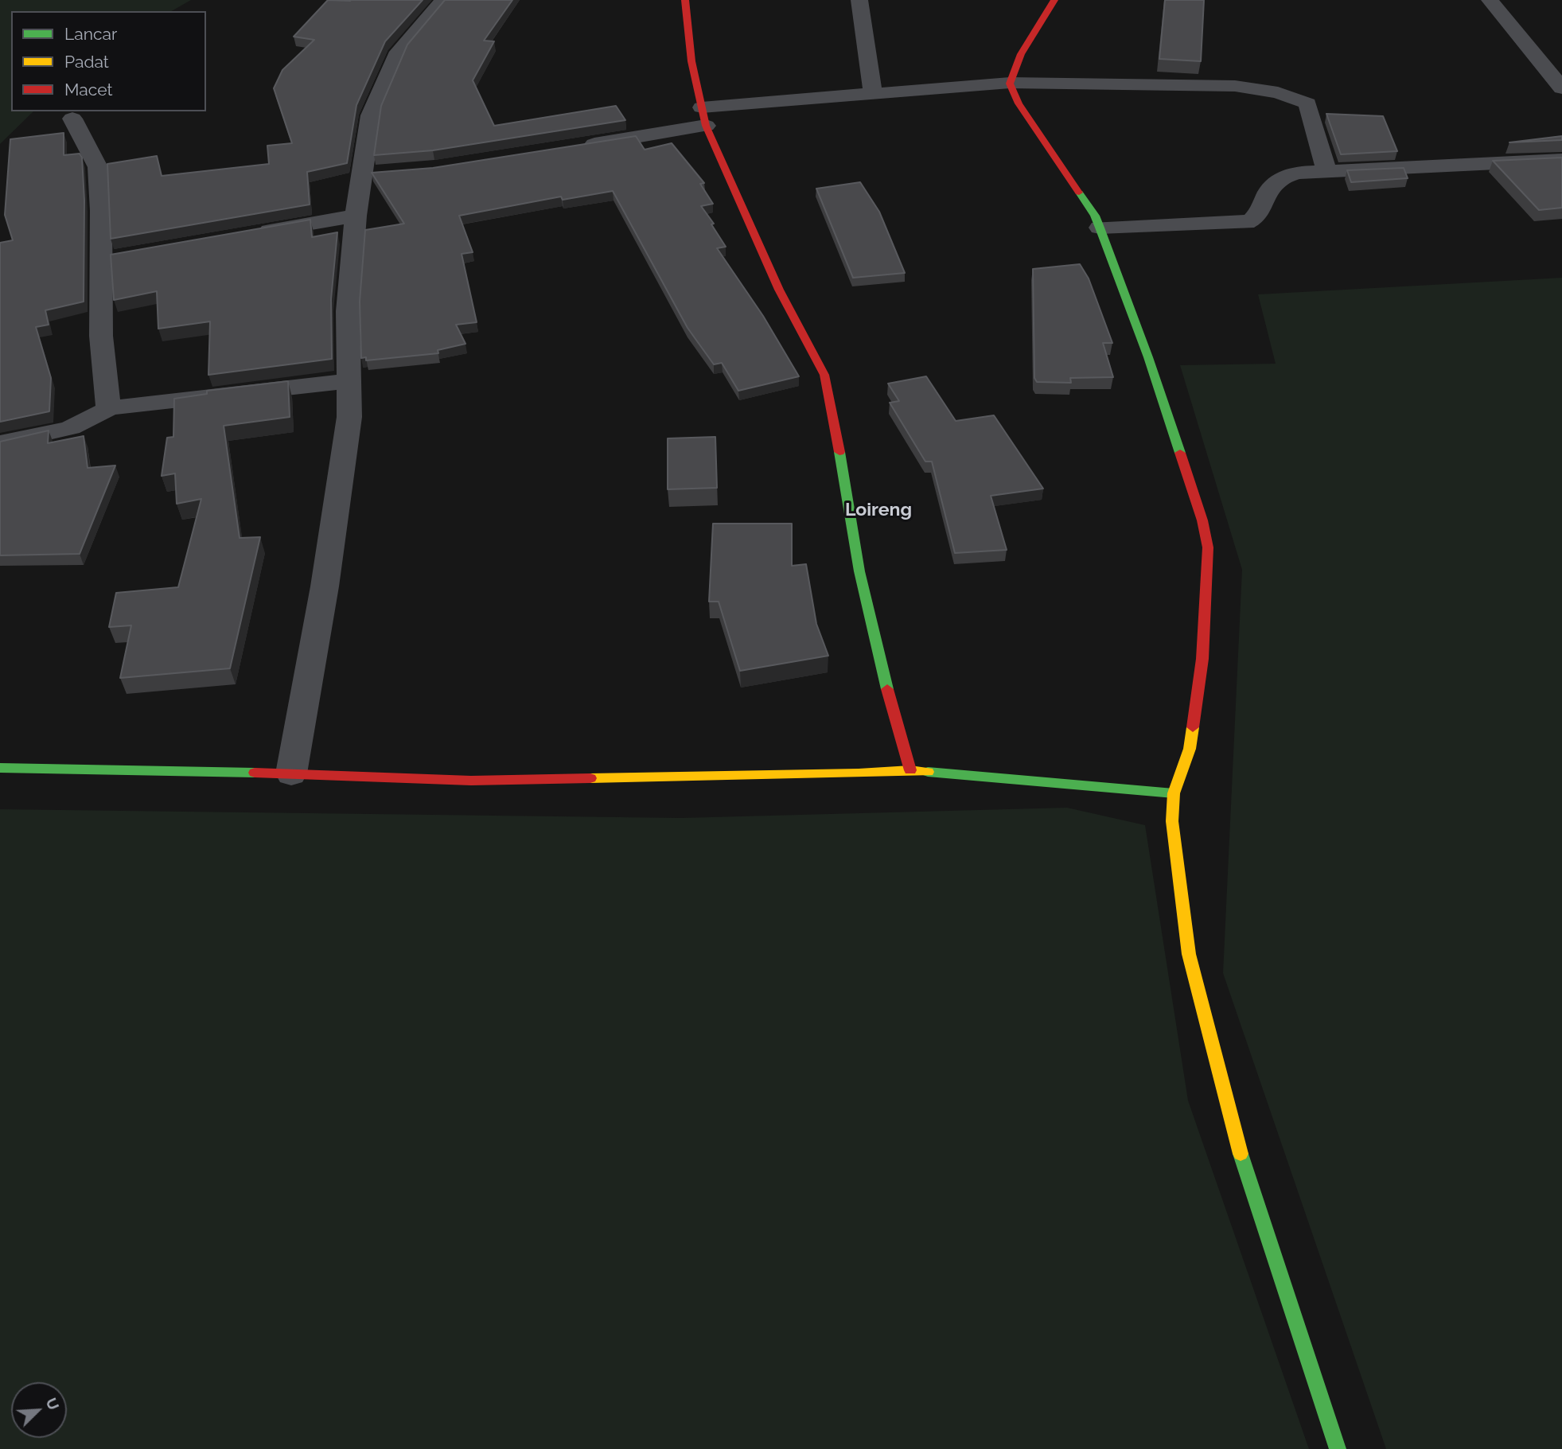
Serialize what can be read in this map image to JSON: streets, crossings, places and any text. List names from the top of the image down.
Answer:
{
  "districts": ["Loireng"],
  "legend": ["Lancar", "Padat", "Macet"],
  "north": "top right"
}
